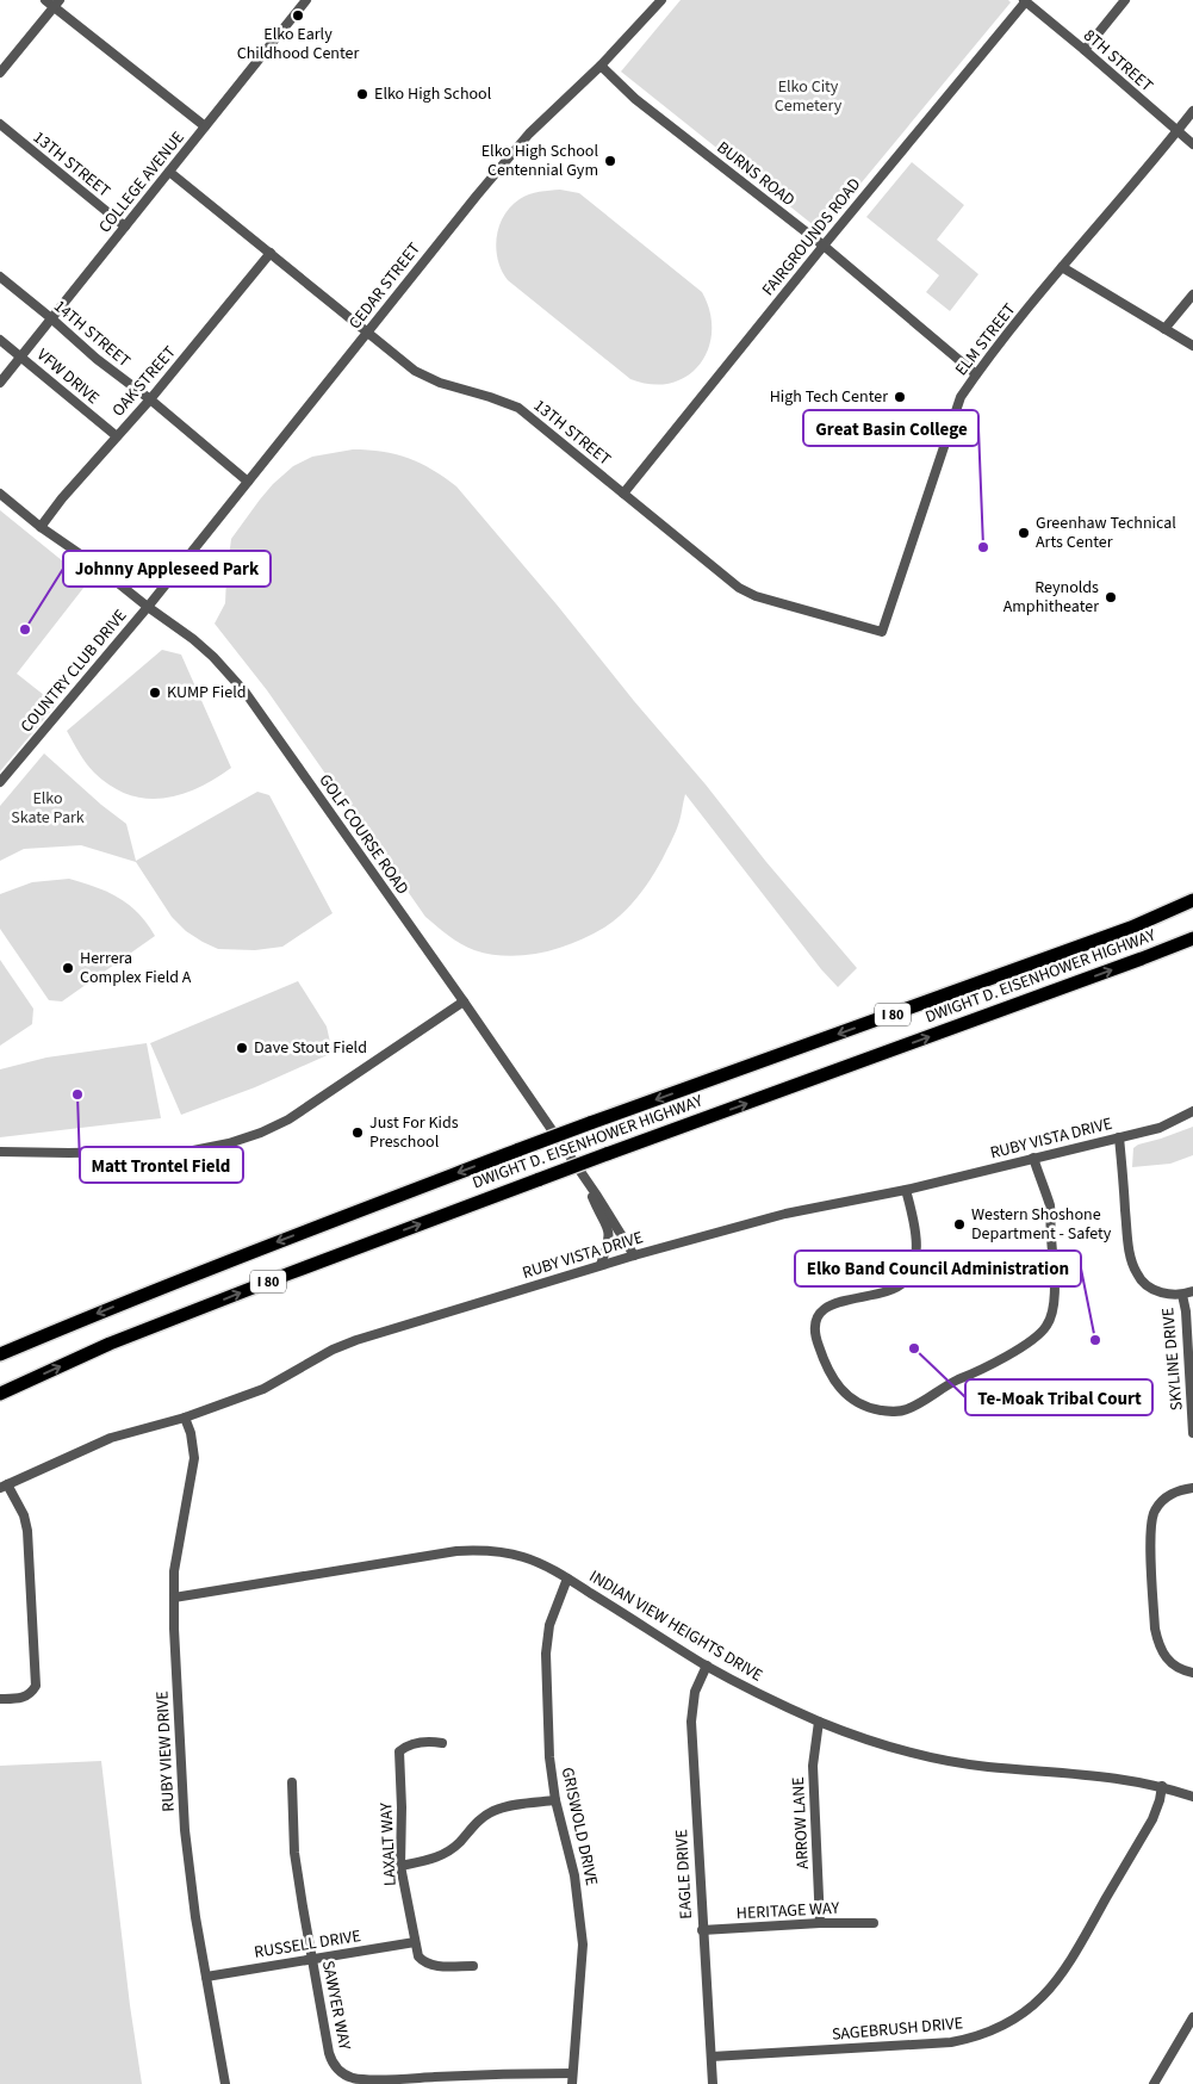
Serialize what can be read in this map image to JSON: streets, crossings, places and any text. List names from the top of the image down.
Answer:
{
  "streets": {
    "highway": ["DWIGHT D. EISENHOWER HIGHWAY", "I 80"],
    "street": [
      "8TH STREET",
      "13TH STREET",
      "BURNS ROAD",
      "COLLEGE AVENUE",
      "FAIRGROUNDS ROAD",
      "CEDAR STREET",
      "14TH STREET",
      "ELM STREET",
      "VFW DRIVE",
      "OAK STREET",
      "COUNTRY CLUB DRIVE",
      "GOLF COURSE ROAD",
      "RUBY VISTA DRIVE",
      "SKYLINE DRIVE",
      "INDIAN VIEW HEIGHTS DRIVE",
      "RUBY VIEW DRIVE",
      "ARROW LANE",
      "GRISWOLD DRIVE",
      "LAXALT WAY",
      "EAGLE DRIVE",
      "HERITAGE WAY",
      "RUSSELL DRIVE",
      "SAWYER WAY",
      "SAGEBRUSH DRIVE"
    ]
  },
  "crossings": [
    ["8TH STREET", "FAIRGROUNDS ROAD"],
    ["8TH STREET", "ELM STREET"],
    ["13TH STREET", "COLLEGE AVENUE"],
    ["13TH STREET", "FAIRGROUNDS ROAD"],
    ["13TH STREET", "CEDAR STREET"],
    ["13TH STREET", "ELM STREET"],
    ["13TH STREET", "OAK STREET"],
    ["BURNS ROAD", "FAIRGROUNDS ROAD"],
    ["BURNS ROAD", "CEDAR STREET"],
    ["BURNS ROAD", "ELM STREET"],
    ["COLLEGE AVENUE", "14TH STREET"],
    ["COLLEGE AVENUE", "VFW DRIVE"],
    ["CEDAR STREET", "14TH STREET"],
    ["CEDAR STREET", "COUNTRY CLUB DRIVE"],
    ["CEDAR STREET", "GOLF COURSE ROAD"],
    ["14TH STREET", "OAK STREET"],
    ["VFW DRIVE", "OAK STREET"],
    ["OAK STREET", "GOLF COURSE ROAD"],
    ["COUNTRY CLUB DRIVE", "GOLF COURSE ROAD"],
    ["GOLF COURSE ROAD", "RUBY VISTA DRIVE"],
    ["RUBY VISTA DRIVE", "SKYLINE DRIVE"],
    ["RUBY VISTA DRIVE", "RUBY VIEW DRIVE"],
    ["INDIAN VIEW HEIGHTS DRIVE", "RUBY VIEW DRIVE"],
    ["INDIAN VIEW HEIGHTS DRIVE", "ARROW LANE"],
    ["INDIAN VIEW HEIGHTS DRIVE", "GRISWOLD DRIVE"],
    ["INDIAN VIEW HEIGHTS DRIVE", "EAGLE DRIVE"],
    ["INDIAN VIEW HEIGHTS DRIVE", "SAGEBRUSH DRIVE"],
    ["RUBY VIEW DRIVE", "RUSSELL DRIVE"],
    ["ARROW LANE", "HERITAGE WAY"],
    ["GRISWOLD DRIVE", "SAWYER WAY"],
    ["LAXALT WAY", "RUSSELL DRIVE"],
    ["EAGLE DRIVE", "HERITAGE WAY"],
    ["EAGLE DRIVE", "SAGEBRUSH DRIVE"],
    ["RUSSELL DRIVE", "SAWYER WAY"]
  ],
  "parks": ["Elko City Cemetery", "Elko Skate Park"],
  "places": [
    "Elko Early Childhood Center",
    "Elko High School",
    "Elko High School Centennial Gym",
    "High Tech Center",
    "Greenhaw Technical Arts Center",
    "Great Basin College",
    "Reynolds Amphitheater",
    "Johnny Appleseed Park",
    "KUMP Field",
    "Herrera Complex Field A",
    "Dave Stout Field",
    "Matt Trontel Field",
    "Just For Kids Preschool",
    "Western Shoshone Department - Safety",
    "Elko Band Council Administration",
    "Te-Moak Tribal Court"
  ]
}
